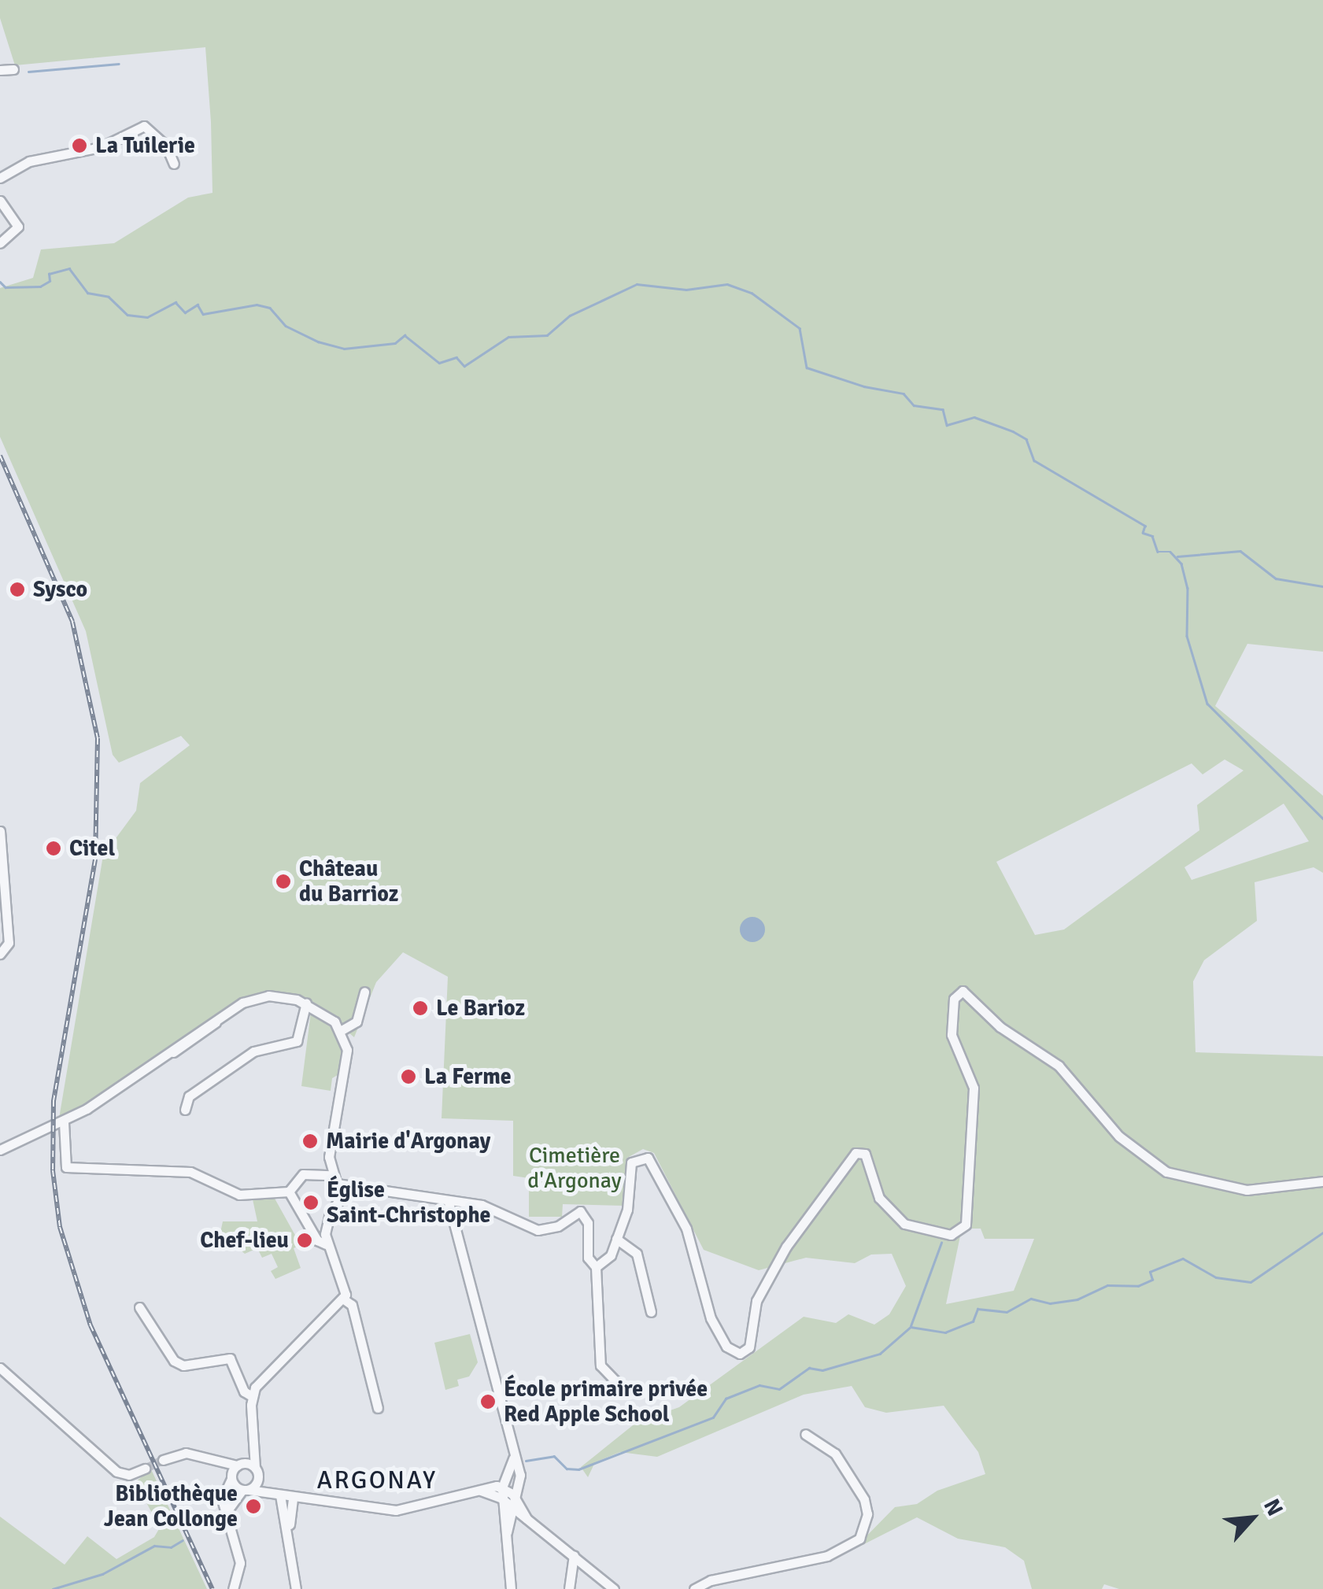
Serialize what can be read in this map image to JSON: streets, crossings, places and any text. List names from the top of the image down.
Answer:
{
  "districts": ["ARGONAY"],
  "parks": ["Cimetière d'Argonay"],
  "places": [
    "La Tuilerie",
    "Sysco",
    "Citel",
    "Château du Barrioz",
    "Le Barioz",
    "La Ferme",
    "Mairie d'Argonay",
    "Église Saint-Christophe",
    "Chef-lieu",
    "École primaire privée Red Apple School",
    "Bibliothèque Jean Collonge"
  ],
  "north": "top right"
}
